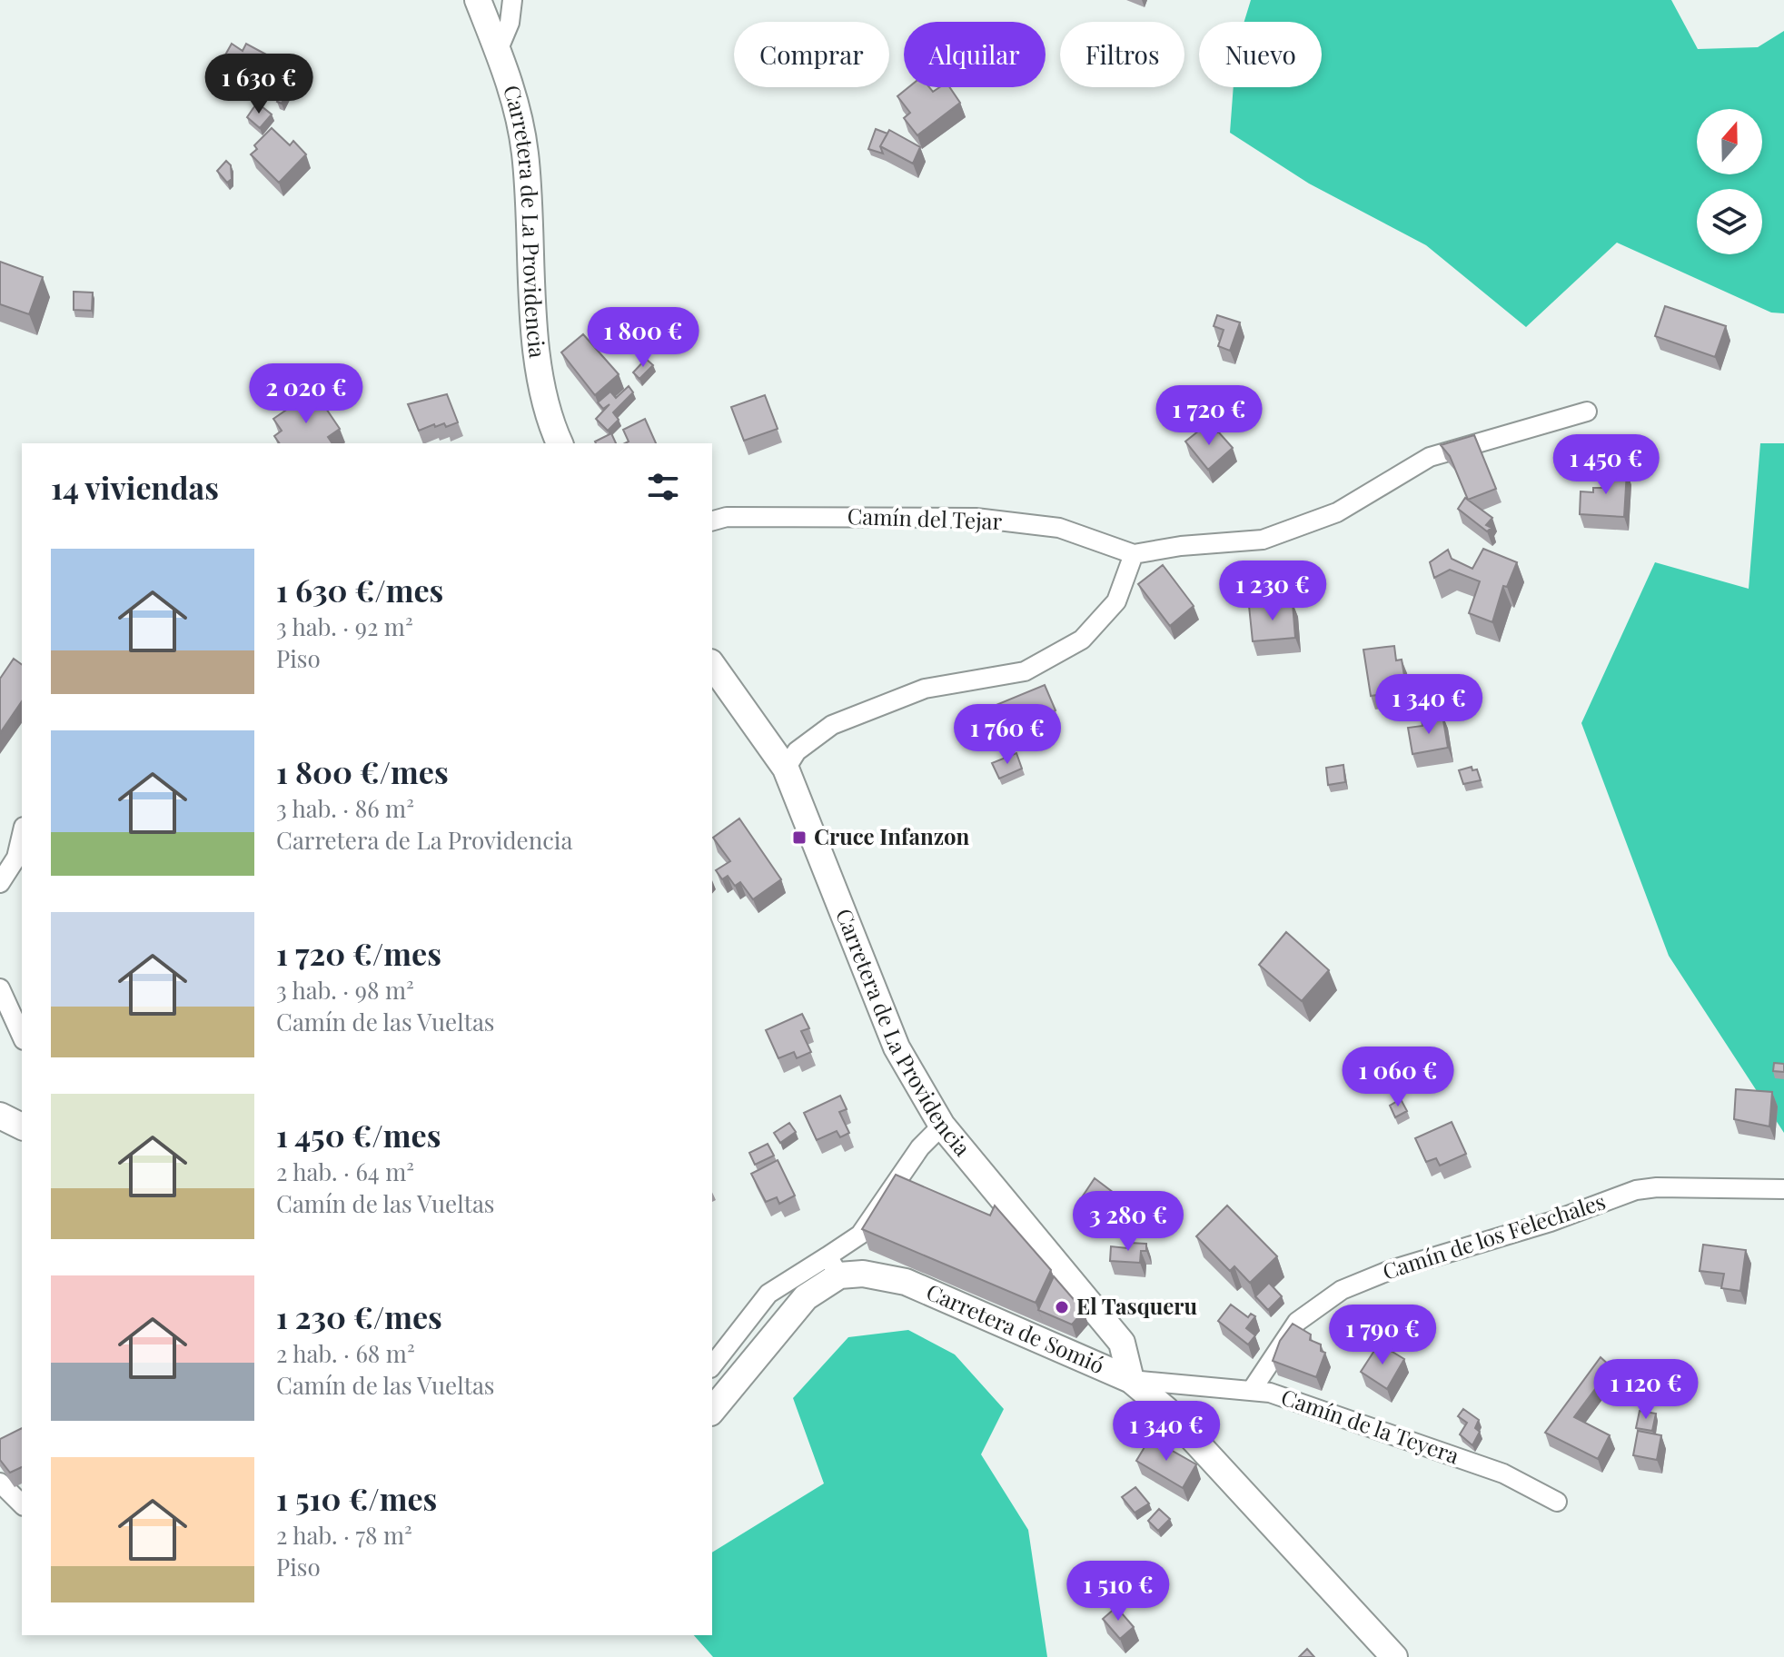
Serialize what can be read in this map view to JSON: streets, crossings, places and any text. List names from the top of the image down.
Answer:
{
  "streets": {
    "street": [
      "Carretera de La Providencia",
      "Camín del Tejar",
      "Camín de los Felechales",
      "Carretera de Somió",
      "Camín de la Teyera"
    ]
  },
  "crossings": [
    ["Carretera de La Providencia", "Carretera de Somió"],
    ["Carretera de La Providencia", "Camín de la Teyera"],
    ["Camín de los Felechales", "Camín de la Teyera"],
    ["Carretera de Somió", "Camín de la Teyera"]
  ],
  "places": {
    "transit": ["Cruce Infanzon"],
    "other": ["El Tasqueru"]
  },
  "north": "top",
  "page": {
    "chip": [
      "Comprar",
      "Alquilar",
      "Filtros",
      "Nuevo"
    ],
    "price": [
      "1 630 €",
      "1 800 €",
      "2 020 €",
      "1 720 €",
      "1 450 €",
      "1 230 €",
      "1 340 €",
      "1 760 €",
      "1 060 €",
      "3 280 €",
      "1 790 €",
      "1 120 €",
      "1 340 €",
      "1 510 €"
    ],
    "heading": "14 viviendas",
    "list": [
      {
        "name": "1 630 €/mes",
        "note": "3 hab. · 92 m² · Piso"
      },
      {
        "name": "1 800 €/mes",
        "note": "3 hab. · 86 m² · Carretera de La Providencia"
      },
      {
        "name": "1 720 €/mes",
        "note": "3 hab. · 98 m² · Camín de las Vueltas"
      },
      {
        "name": "1 450 €/mes",
        "note": "2 hab. · 64 m² · Camín de las Vueltas"
      },
      {
        "name": "1 230 €/mes",
        "note": "2 hab. · 68 m² · Camín de las Vueltas"
      },
      {
        "name": "1 510 €/mes",
        "note": "2 hab. · 78 m² · Piso"
      }
    ]
  }
}
